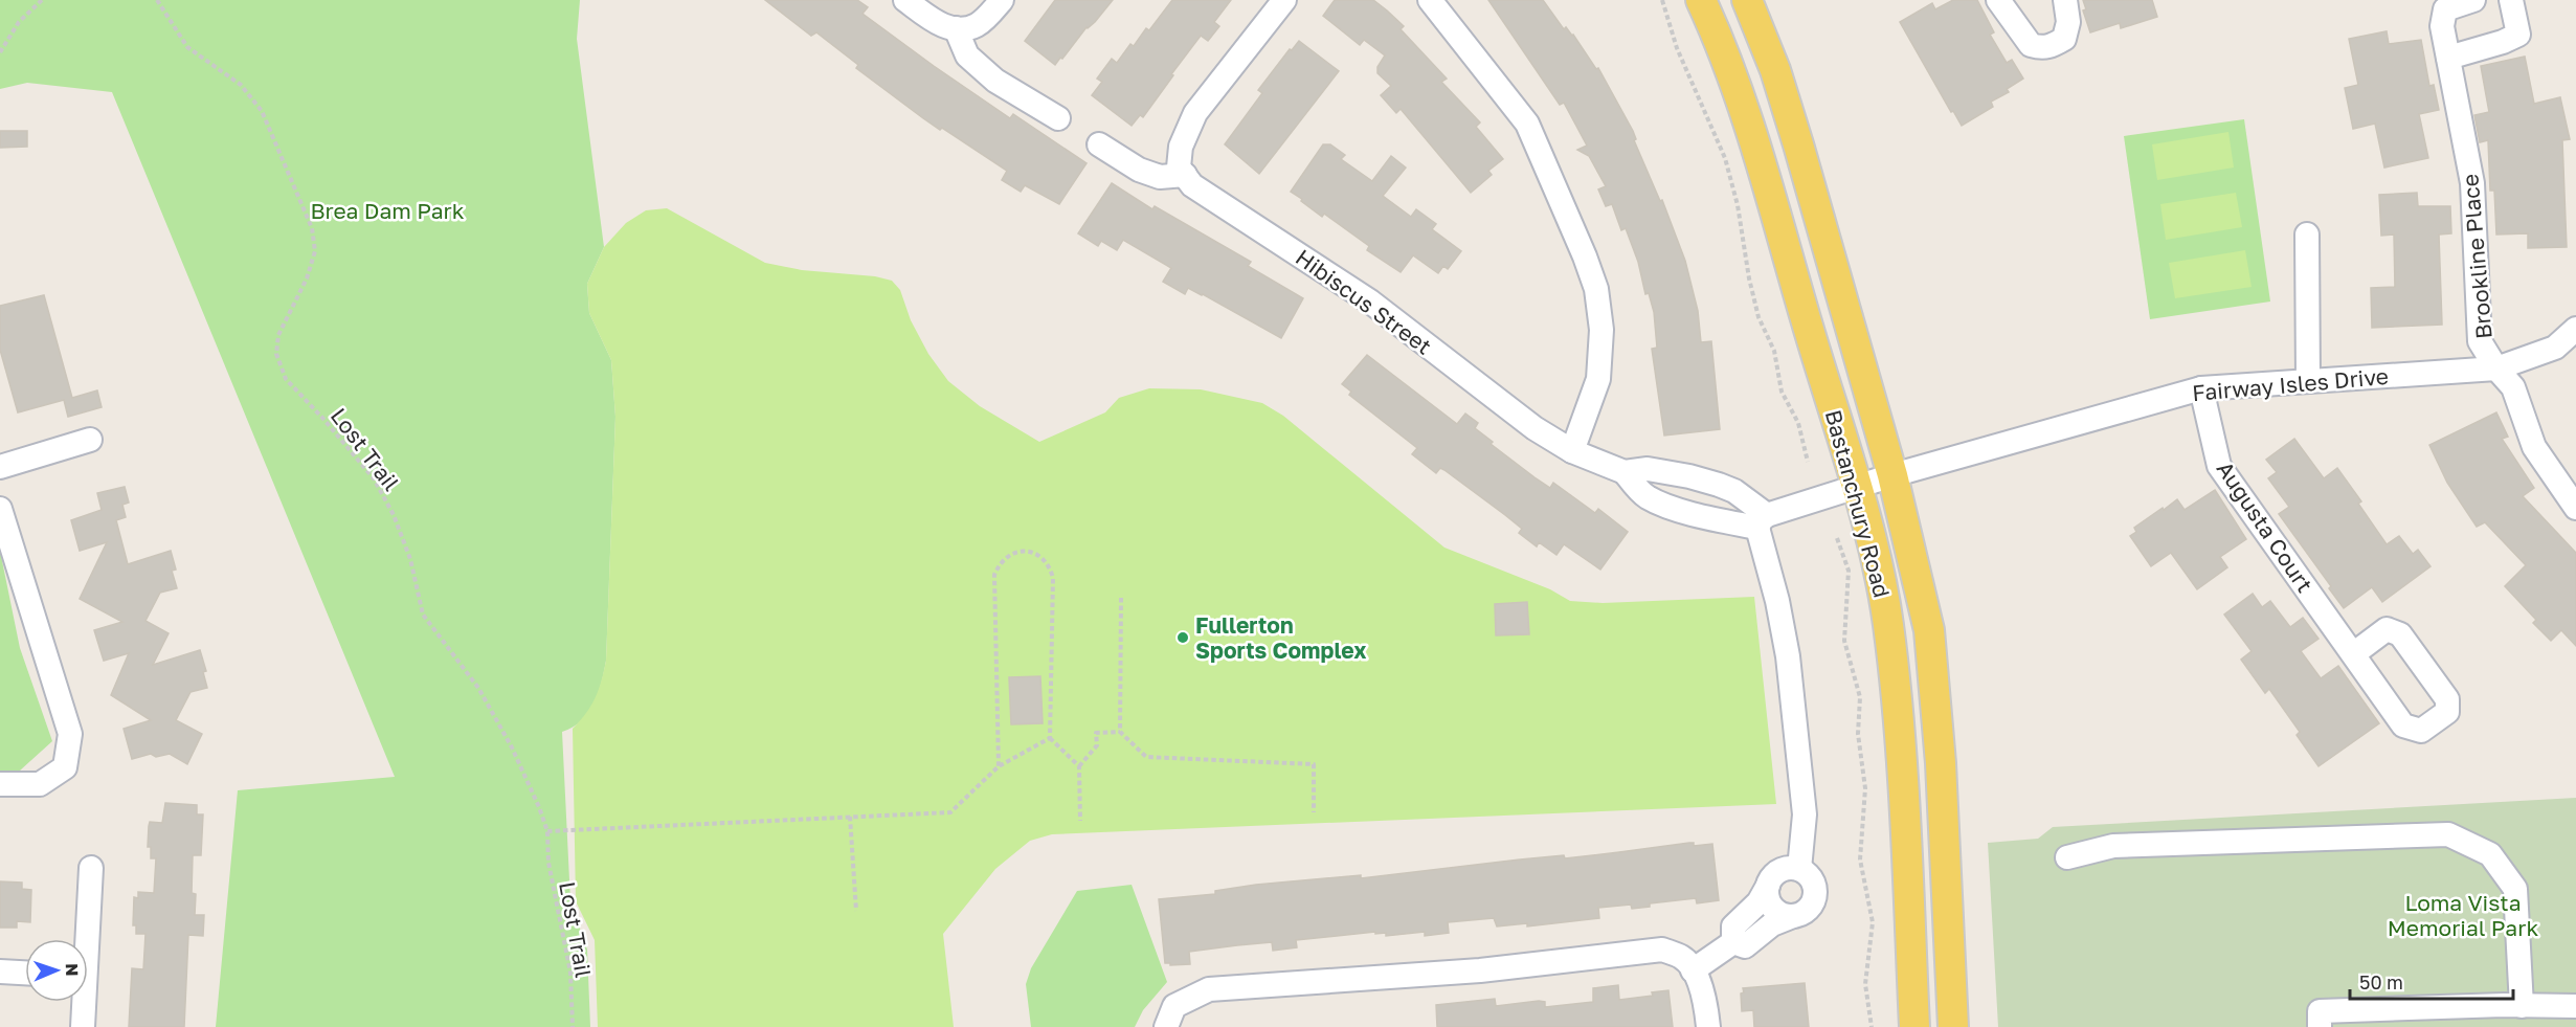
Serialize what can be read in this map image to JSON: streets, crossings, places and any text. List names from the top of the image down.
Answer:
{
  "streets": {
    "main road": ["Bastanchury Road"],
    "street": [
      "Brookline Place",
      "Hibiscus Street",
      "Fairway Isles Drive",
      "Augusta Court"
    ],
    "path": ["Lost Trail"]
  },
  "crossings": [
    ["Brookline Place", "Fairway Isles Drive"],
    ["Hibiscus Street", "Fairway Isles Drive"],
    ["Fairway Isles Drive", "Bastanchury Road"],
    ["Fairway Isles Drive", "Augusta Court"]
  ],
  "parks": ["Brea Dam Park", "Loma Vista Memorial Park"],
  "places": ["Fullerton Sports Complex"],
  "scale_bar": "50 m",
  "north": "right"
}
